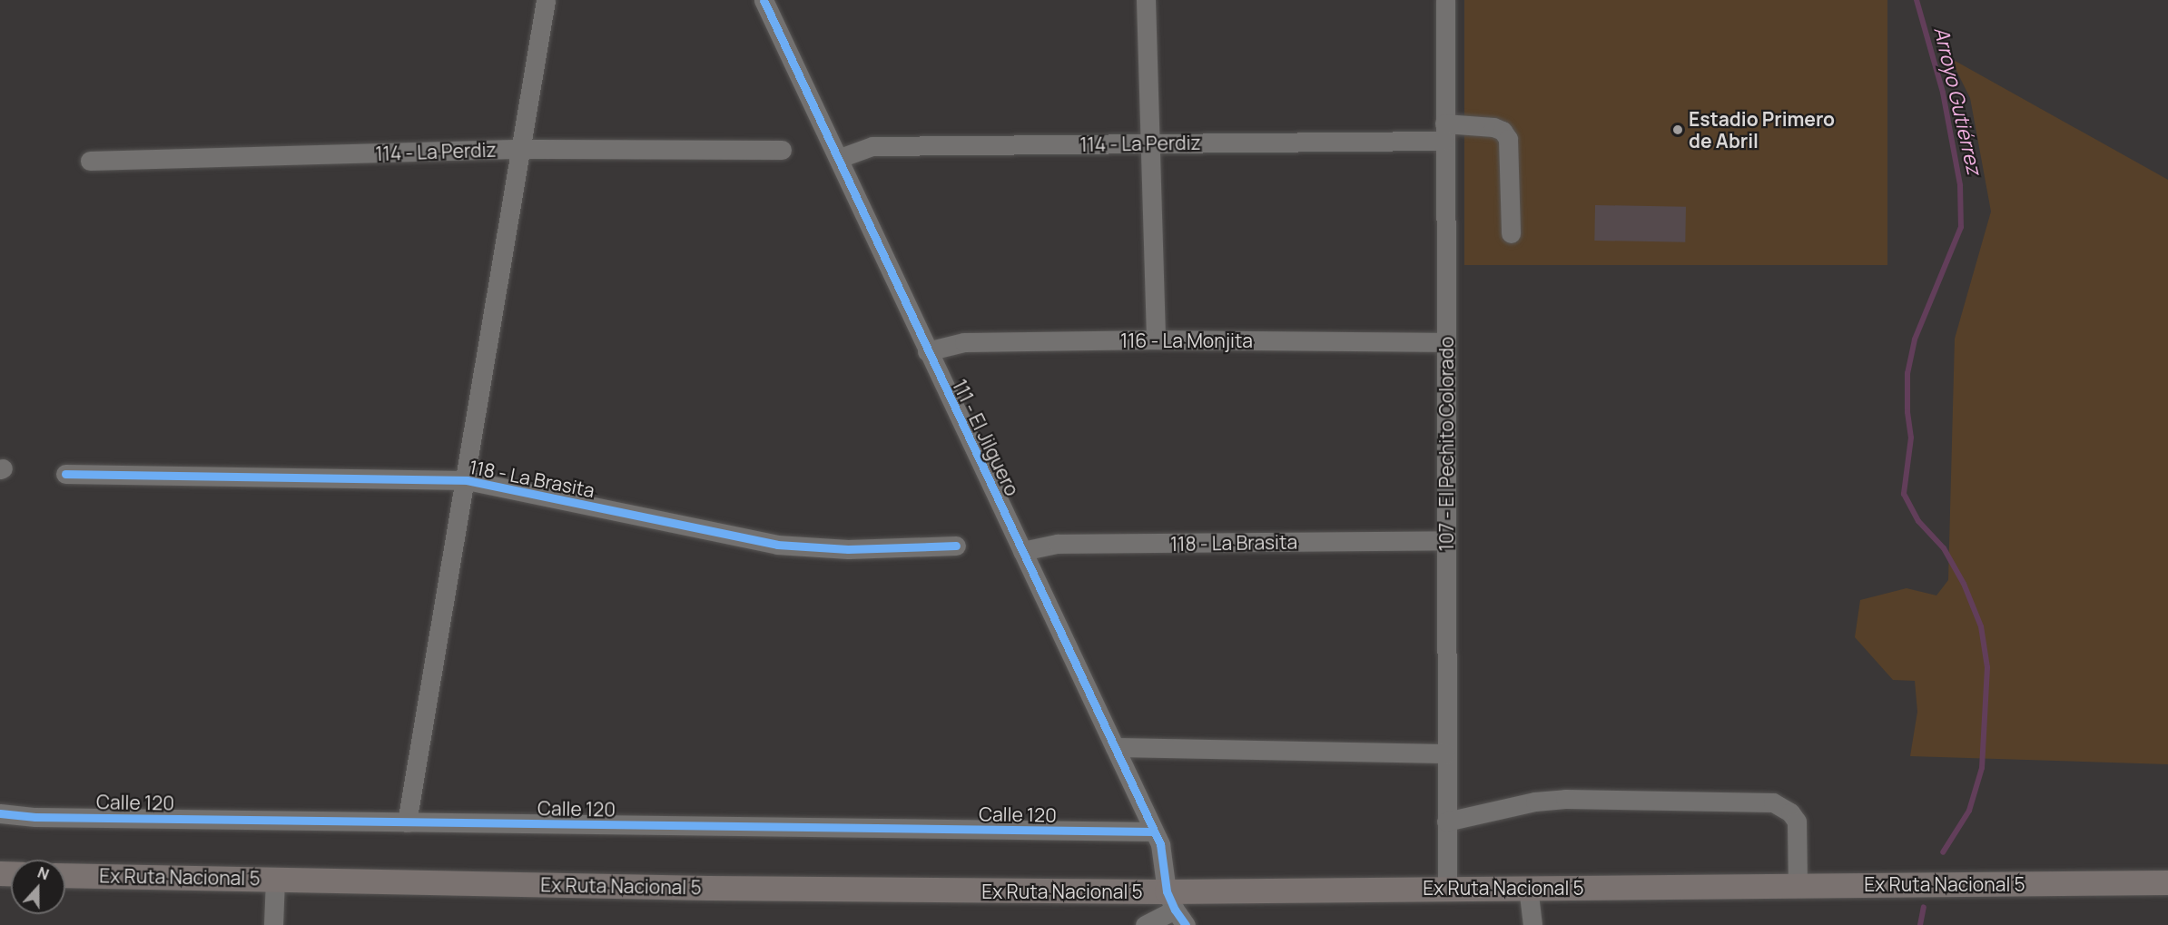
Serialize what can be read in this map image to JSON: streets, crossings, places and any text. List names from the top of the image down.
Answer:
{
  "streets": {
    "main road": ["Ex Ruta Nacional 5"],
    "street": [
      "114 - La Perdiz",
      "116 - La Monjita",
      "111 - El Jilguero",
      "107 - El Pechito Colorado",
      "118 - La Brasita",
      "Calle 120"
    ]
  },
  "crossings": [
    ["114 - La Perdiz", "111 - El Jilguero"],
    ["114 - La Perdiz", "107 - El Pechito Colorado"],
    ["116 - La Monjita", "111 - El Jilguero"],
    ["116 - La Monjita", "107 - El Pechito Colorado"],
    ["111 - El Jilguero", "118 - La Brasita"],
    ["111 - El Jilguero", "Calle 120"],
    ["111 - El Jilguero", "Ex Ruta Nacional 5"],
    ["107 - El Pechito Colorado", "118 - La Brasita"],
    ["107 - El Pechito Colorado", "Ex Ruta Nacional 5"]
  ],
  "water": ["Arroyo Gutiérrez"],
  "places": ["Estadio Primero de Abril"],
  "north": "top"
}
